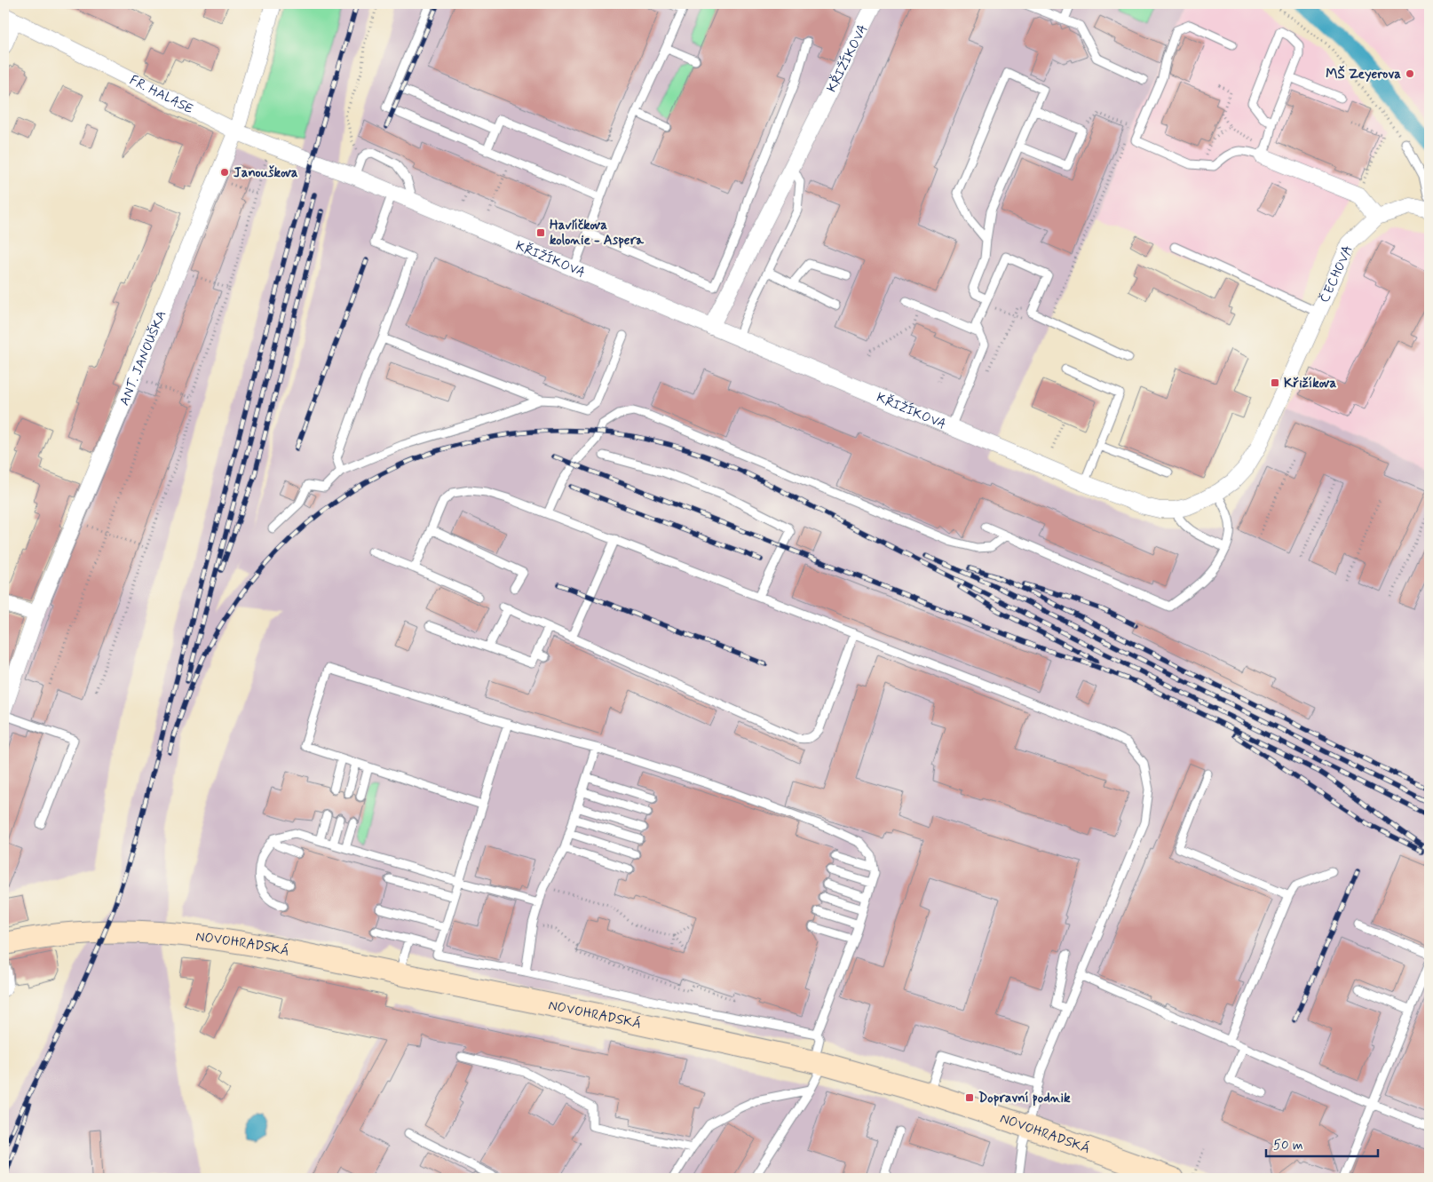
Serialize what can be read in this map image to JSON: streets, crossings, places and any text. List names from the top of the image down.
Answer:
{
  "streets": {
    "main road": ["NOVOHRADSKÁ"],
    "street": [
      "KŘIŽÍKOVA",
      "FR. HALASE",
      "ČECHOVA",
      "ANT. JANOUŠKA"
    ]
  },
  "crossings": [
    ["KŘIŽÍKOVA", "FR. HALASE"],
    ["KŘIŽÍKOVA", "ČECHOVA"],
    ["FR. HALASE", "ANT. JANOUŠKA"]
  ],
  "places": {
    "other": ["MŠ Zeyerova", "Janouškova"],
    "transit": ["Havlíčkova kolonie - Aspera", "Křižíkova", "Dopravní podnik"]
  },
  "scale_bar": "50 m"
}
